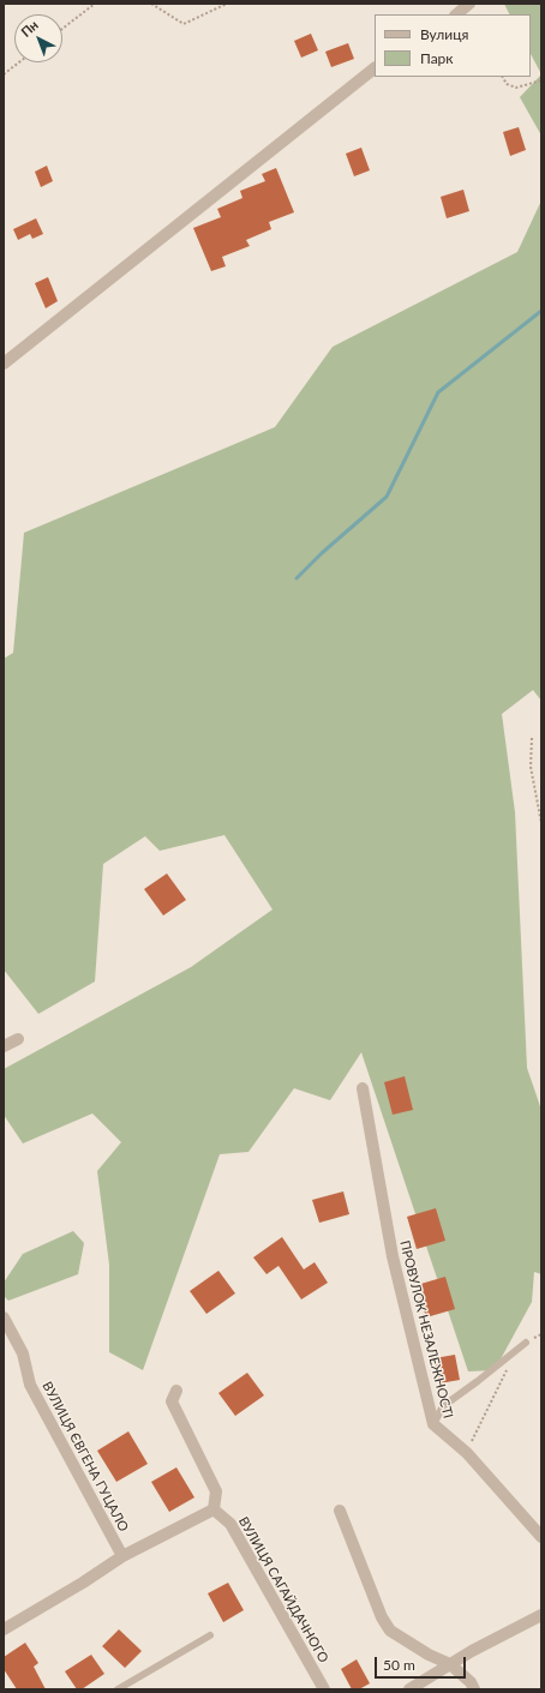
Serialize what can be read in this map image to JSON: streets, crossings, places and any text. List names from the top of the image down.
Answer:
{
  "streets": {
    "street": ["ПРОВУЛОК НЕЗАЛЕЖНОСТІ", "ВУЛИЦЯ ЄВГЕНА ГУЦАЛО", "ВУЛИЦЯ САГАЙДАЧНОГО"]
  },
  "legend": ["Вулиця", "Парк"],
  "scale_bar": "50 m",
  "north": "top left"
}
